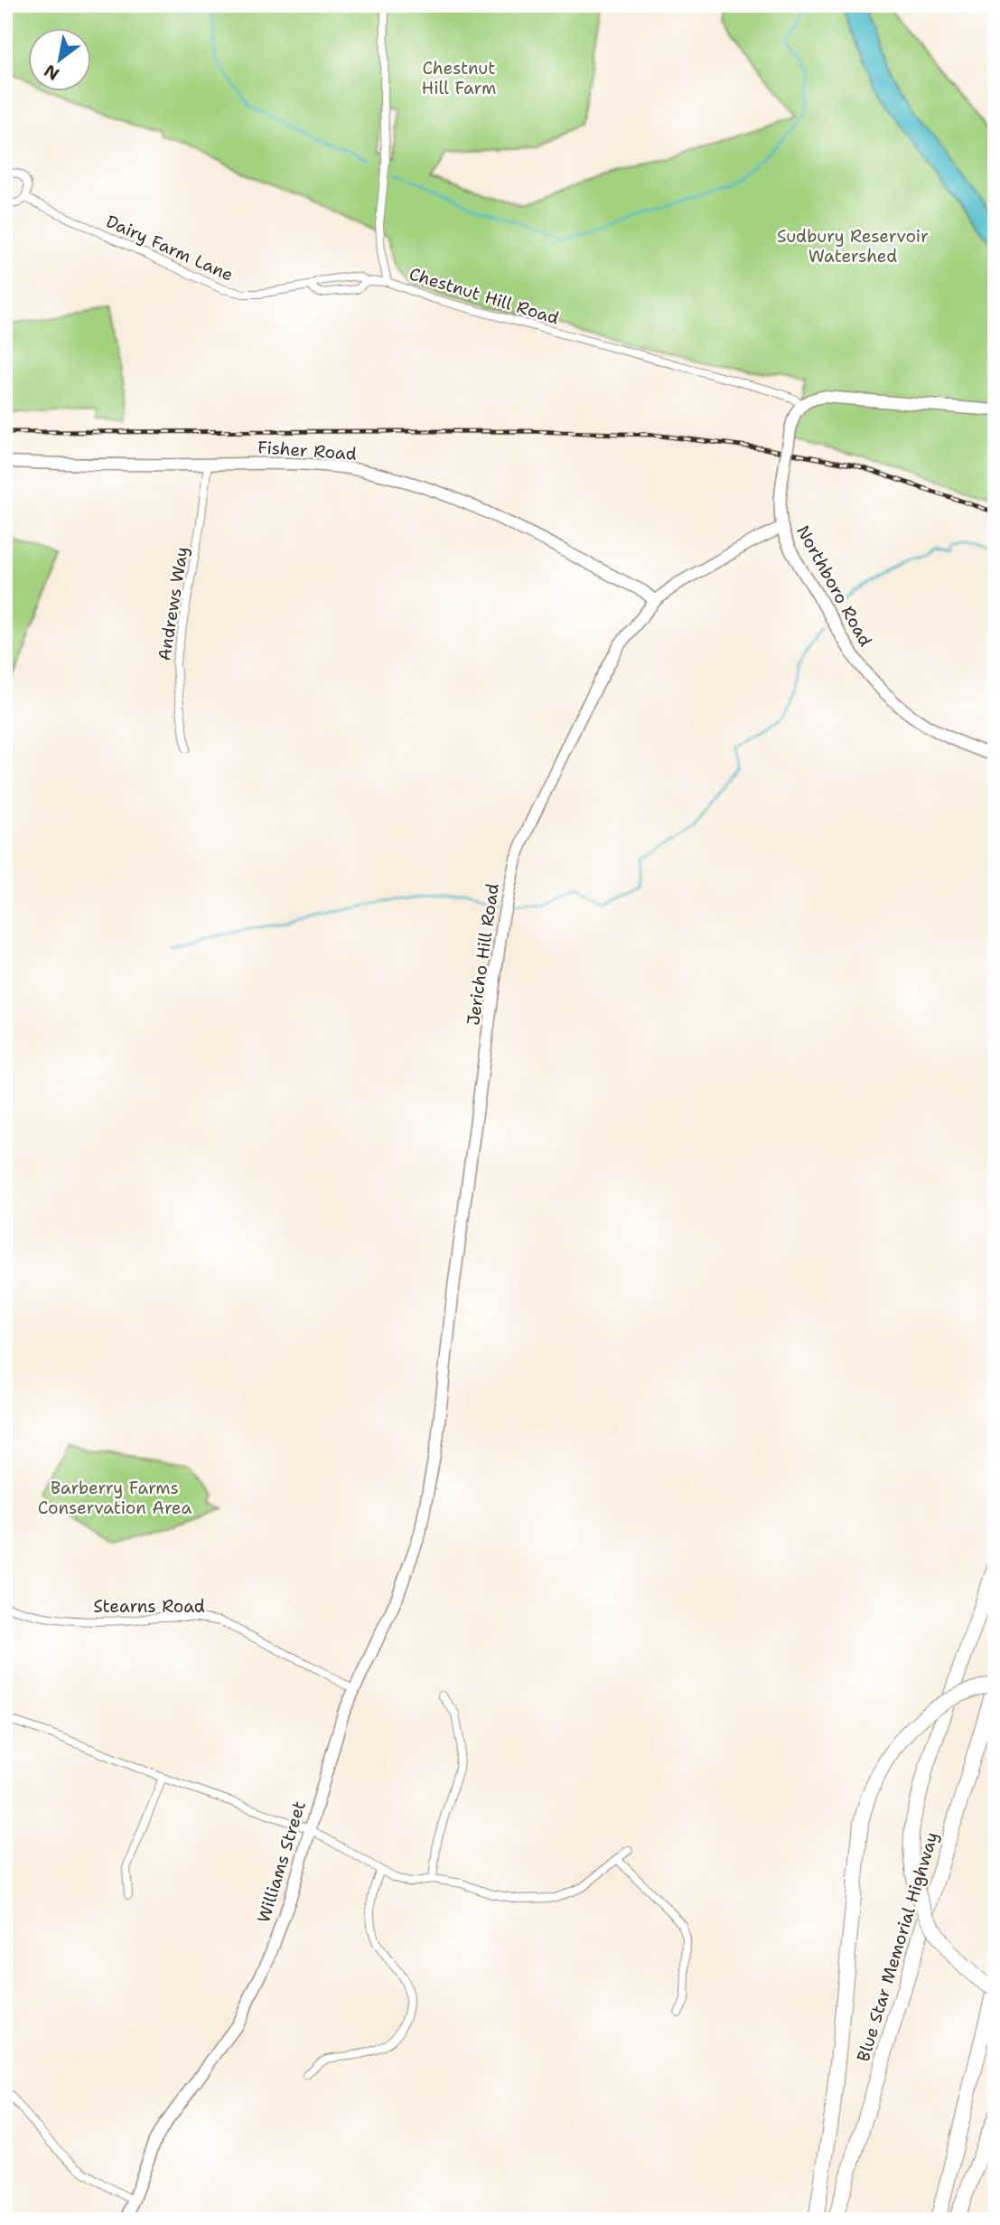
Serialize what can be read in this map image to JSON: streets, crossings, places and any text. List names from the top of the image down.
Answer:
{
  "streets": {
    "highway": ["Blue Star Memorial Highway"],
    "street": [
      "Dairy Farm Lane",
      "Chestnut Hill Road",
      "Fisher Road",
      "Northboro Road",
      "Andrews Way",
      "Jericho Hill Road",
      "Stearns Road",
      "Williams Street"
    ]
  },
  "crossings": [
    ["Dairy Farm Lane", "Chestnut Hill Road"],
    ["Chestnut Hill Road", "Northboro Road"],
    ["Fisher Road", "Andrews Way"],
    ["Fisher Road", "Jericho Hill Road"],
    ["Northboro Road", "Jericho Hill Road"],
    ["Jericho Hill Road", "Williams Street"],
    ["Stearns Road", "Williams Street"]
  ],
  "parks": ["Chestnut Hill Farm", "Sudbury Reservoir Watershed", "Barberry Farms Conservation Area"],
  "north": "bottom left"
}
